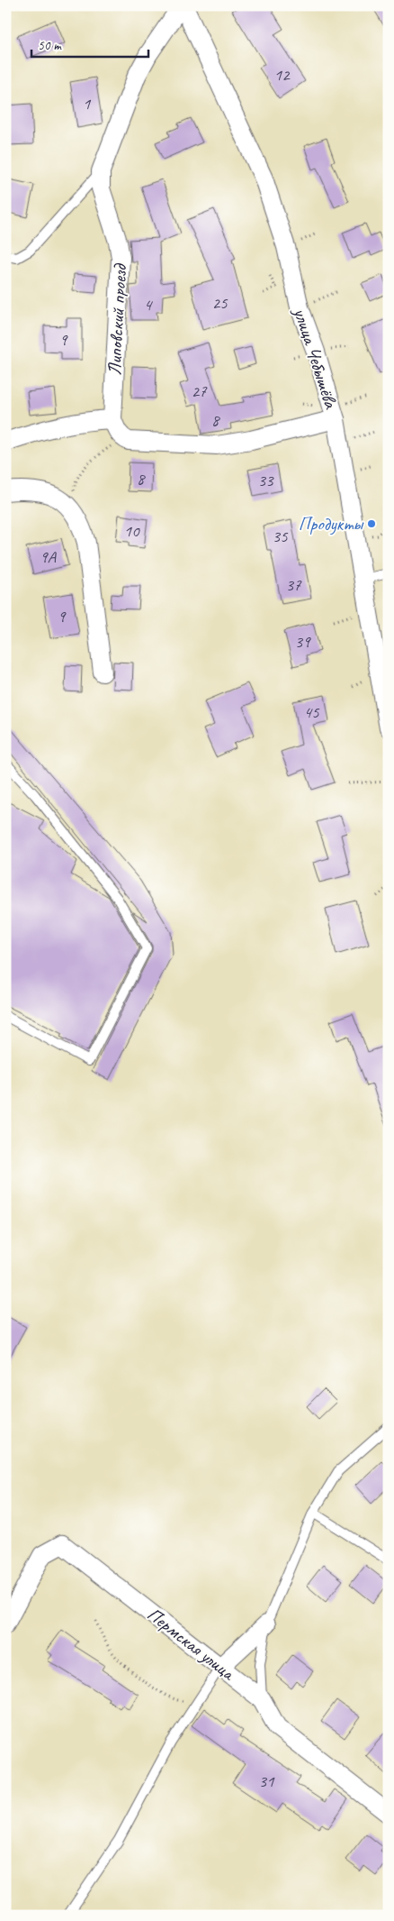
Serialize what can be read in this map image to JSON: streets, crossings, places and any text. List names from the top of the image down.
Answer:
{
  "streets": {
    "street": ["Липовский проезд", "улица Чебышёва", "Пермская улица"]
  },
  "crossings": [
    ["Липовский проезд", "улица Чебышёва"]
  ],
  "places": ["Продукты"],
  "house_numbers": [
    "12",
    "1",
    "25",
    "4",
    "9",
    "27",
    "8",
    "8",
    "33",
    "10",
    "35",
    "9А",
    "37",
    "9",
    "39",
    "45",
    "31"
  ],
  "scale_bar": "50 m"
}
